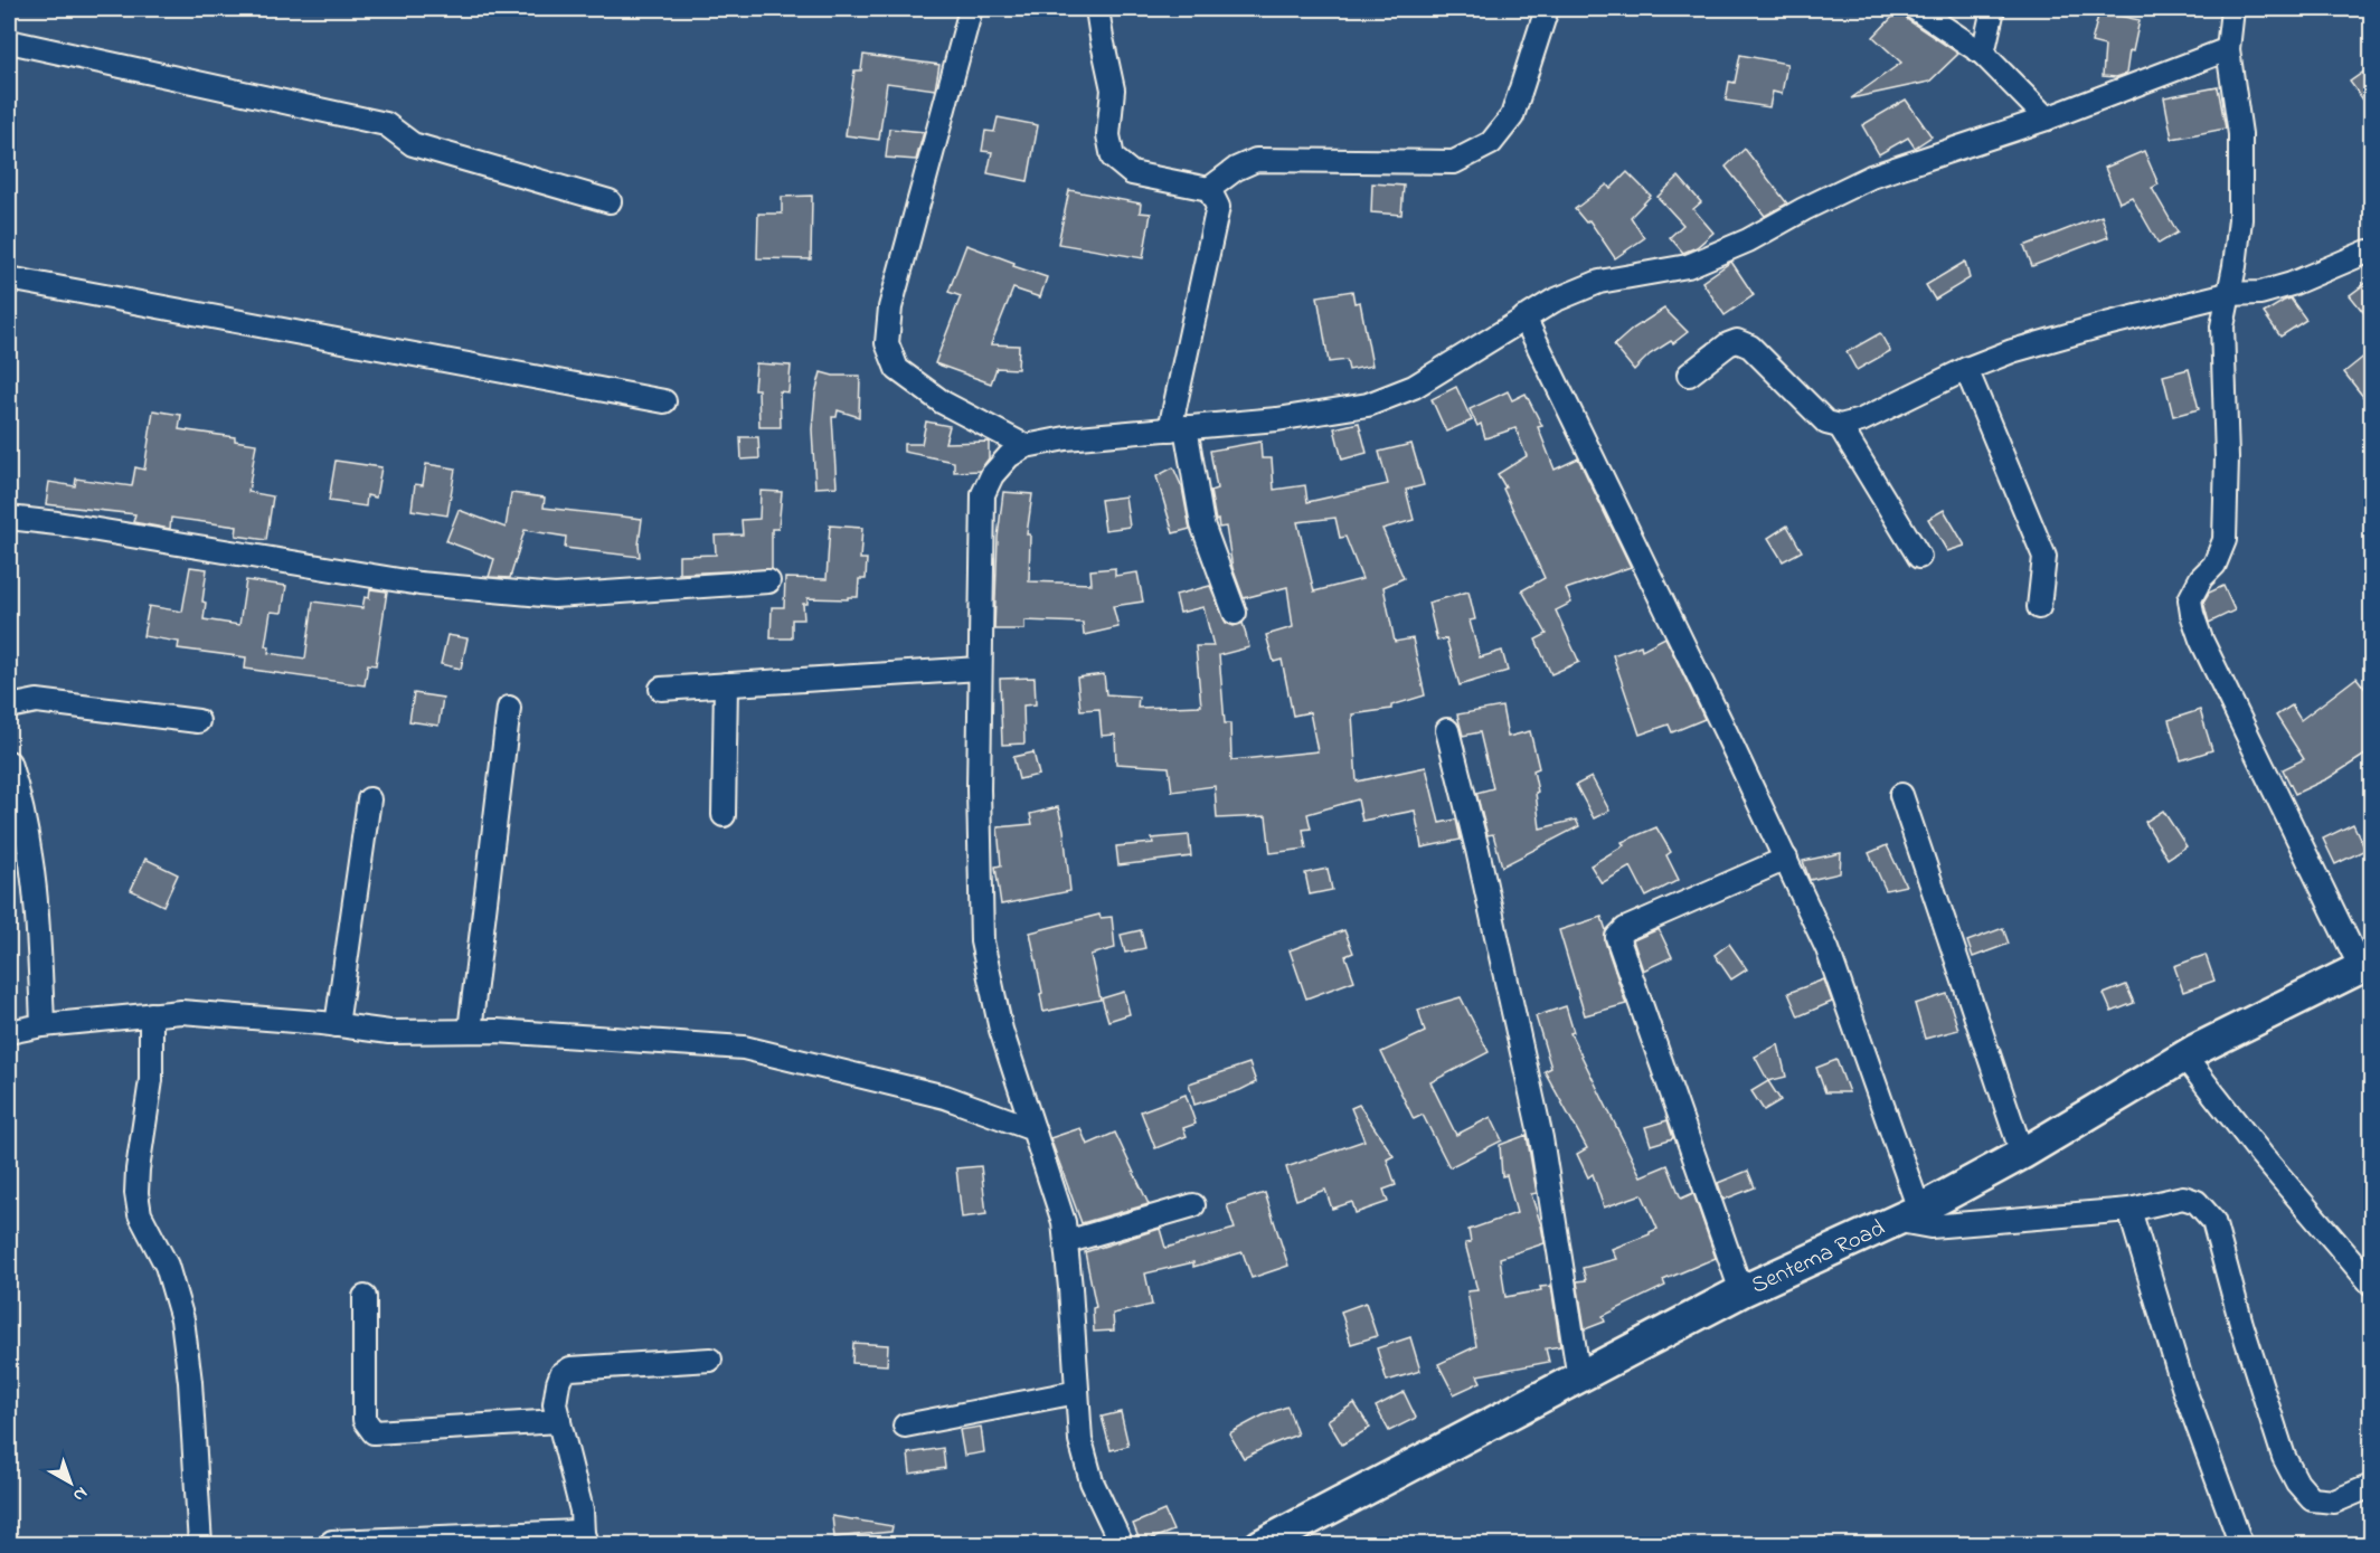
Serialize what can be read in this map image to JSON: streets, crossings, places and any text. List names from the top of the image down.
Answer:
{
  "streets": {
    "main road": ["Sentema Road"]
  },
  "north": "bottom right"
}
